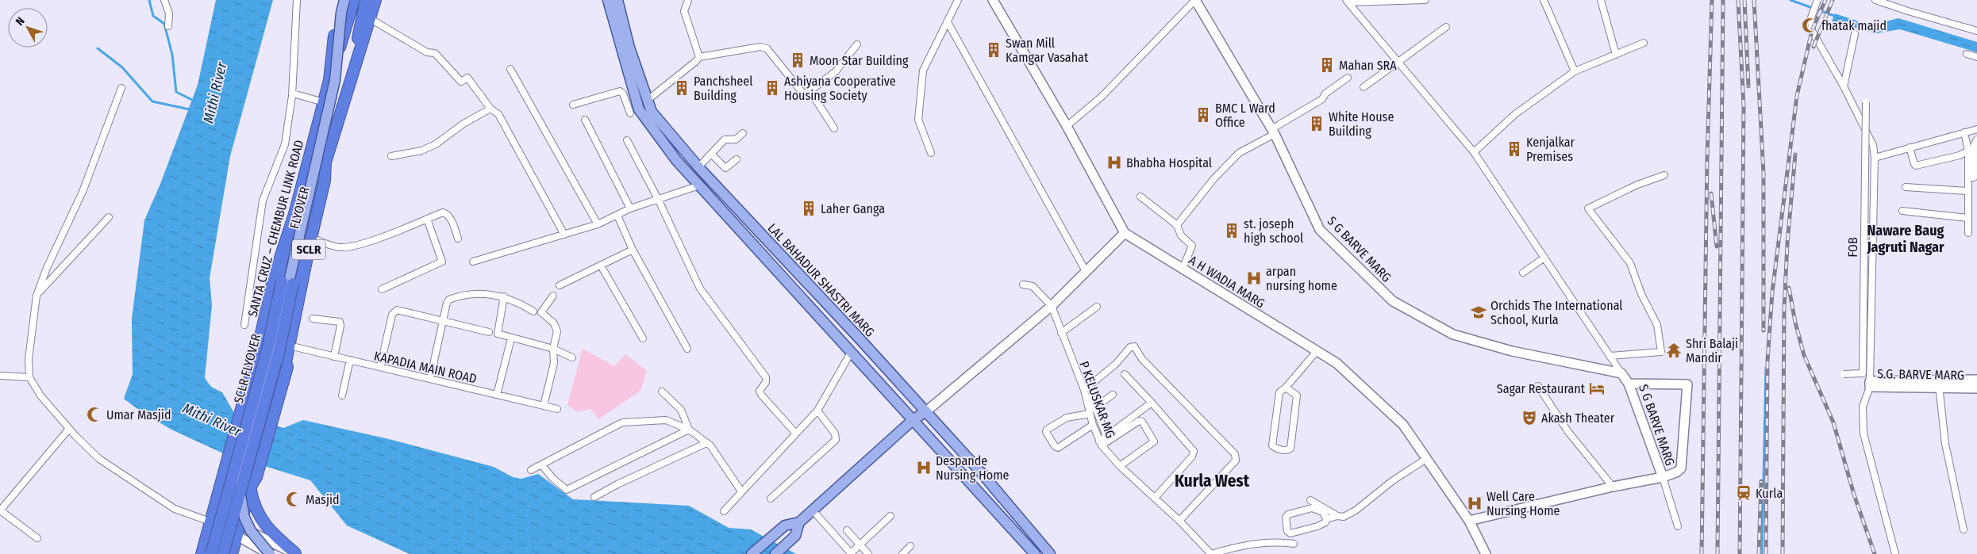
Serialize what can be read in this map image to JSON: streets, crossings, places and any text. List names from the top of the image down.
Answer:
{
  "streets": {
    "highway": [
      "FLYOVER",
      "SANTA CRUZ – CHEMBUR LINK ROAD",
      "SCLR",
      "SCLR FLYOVER"
    ],
    "main road": ["LAL BAHADUR SHASTRI MARG"],
    "street": [
      "FOB",
      "S G BARVE MARG",
      "A H WADIA MARG",
      "KAPADIA MAIN ROAD",
      "S.G. BARVE MARG",
      "P KELUSKAR MG"
    ]
  },
  "crossings": [
    ["FLYOVER", "SANTA CRUZ – CHEMBUR LINK ROAD"],
    ["FLYOVER", "SCLR"],
    ["FLYOVER", "SCLR FLYOVER"],
    ["SANTA CRUZ – CHEMBUR LINK ROAD", "SCLR"],
    ["S G BARVE MARG", "A H WADIA MARG"],
    ["SCLR", "KAPADIA MAIN ROAD"]
  ],
  "districts": ["Naware Baug Jagruti Nagar", "Kurla West"],
  "water": ["Mithi River"],
  "places": {
    "mosque": ["fhatak majid", "Umar Masjid", "Masjid"],
    "building": [
      "Swan Mill Kamgar Vasahat",
      "Moon Star Building",
      "Mahan SRA",
      "Panchsheel Building",
      "Ashiyana Cooperative Housing Society",
      "BMC L Ward Office",
      "White House Building",
      "Kenjalkar Premises",
      "Laher Ganga",
      "st. joseph high school"
    ],
    "hospital": [
      "Bhabha Hospital",
      "arpan nursing home",
      "Despande Nursing Home",
      "Well Care Nursing Home"
    ],
    "school or university": ["Orchids The International School, Kurla"],
    "temple": ["Shri Balaji Mandir"],
    "hotel": ["Sagar Restaurant"],
    "theatre": ["Akash Theater"],
    "station": ["Kurla"]
  },
  "north": "top left"
}
